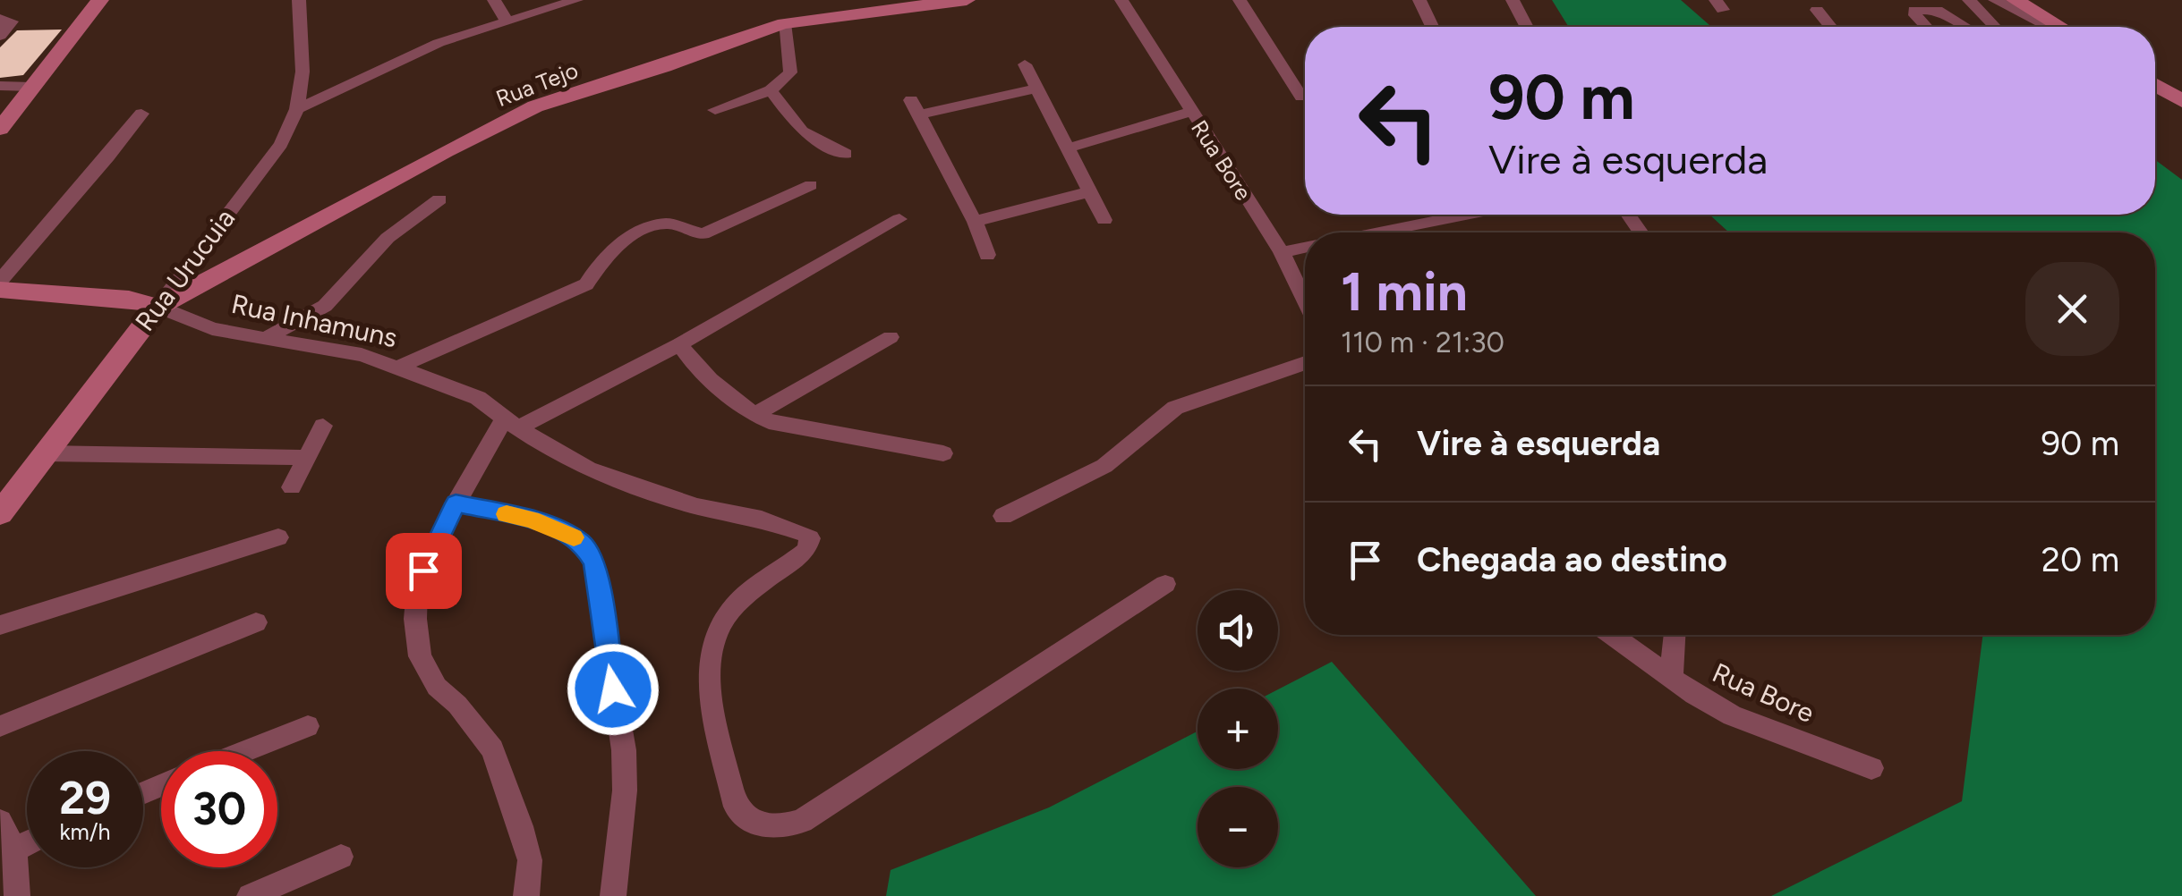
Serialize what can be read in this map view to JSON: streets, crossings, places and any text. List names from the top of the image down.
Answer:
{
  "streets": {
    "street": [
      "Rua Tejo",
      "Rua Bore",
      "Rua Urucuia",
      "Rua Inhamuns"
    ]
  },
  "crossings": [
    ["Rua Tejo", "Rua Urucuia"],
    ["Rua Tejo", "Rua Inhamuns"],
    ["Rua Urucuia", "Rua Inhamuns"]
  ],
  "page": {
    "turn": ["90 m", "Vire à esquerda"],
    "heading": ["1 min", "110 m · 21:30"],
    "list": [
      {
        "name": "Vire à esquerda",
        "value": "90 m"
      },
      {
        "name": "Chegada ao destino",
        "value": "20 m"
      }
    ],
    "map_buttons": ["+", "−"],
    "speed": "29 km/h",
    "limit": "30"
  }
}
